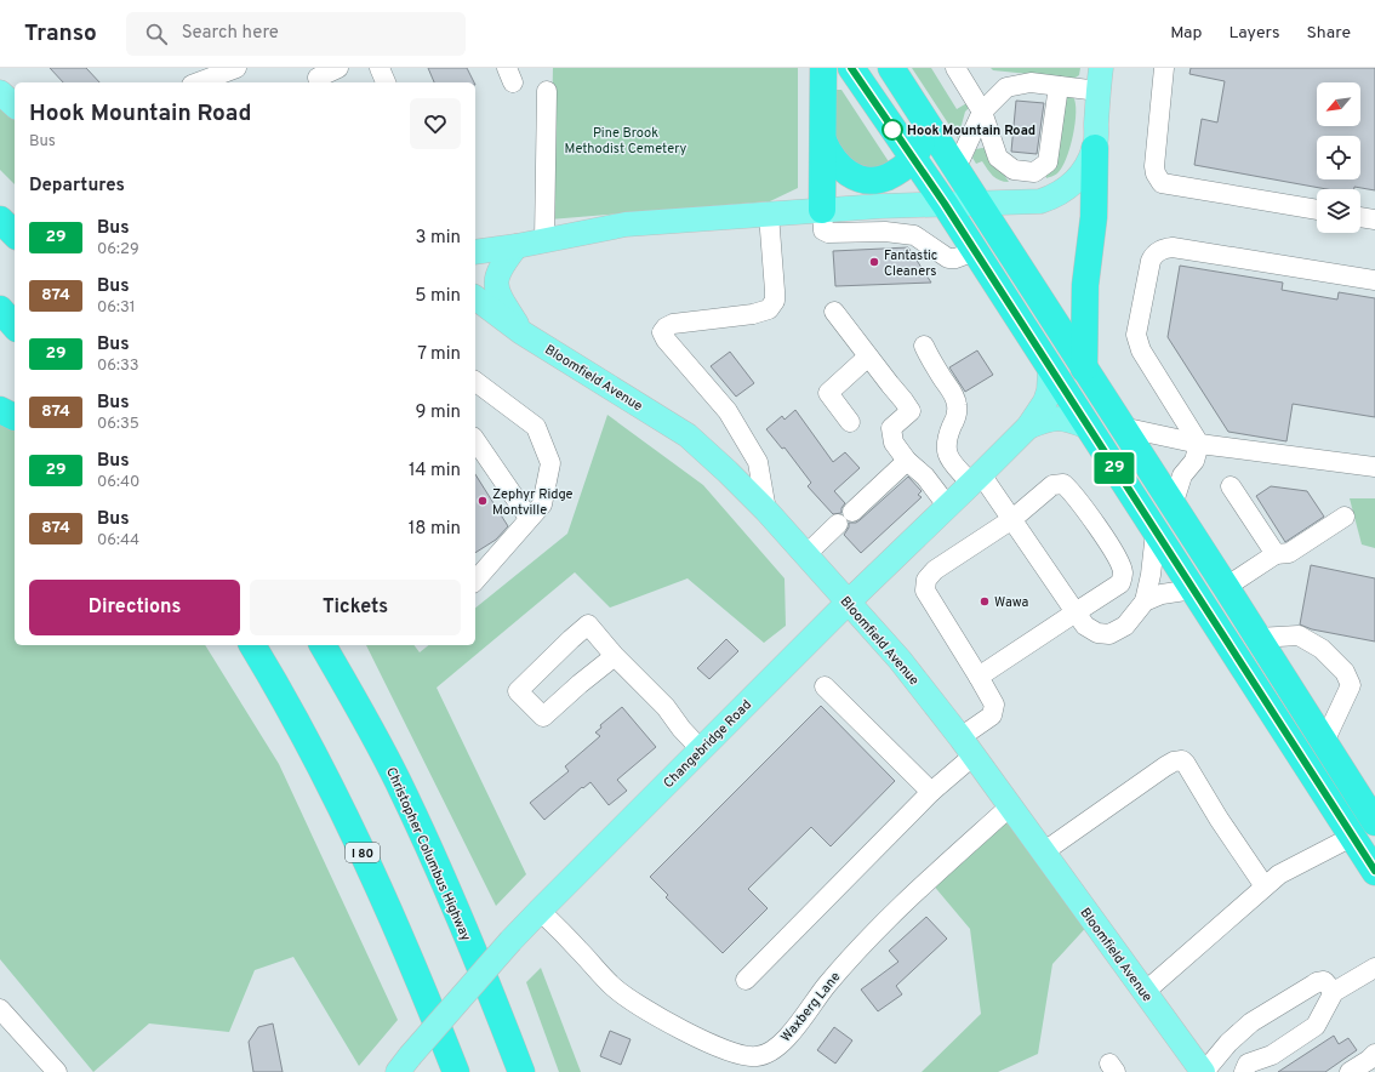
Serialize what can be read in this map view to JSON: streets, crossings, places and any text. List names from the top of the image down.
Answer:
{
  "streets": {
    "highway": ["I 80", "Christopher Columbus Highway"],
    "main road": ["Bloomfield Avenue", "Changebridge Road"],
    "street": ["Waxberg Lane"]
  },
  "crossings": [
    ["Bloomfield Avenue", "Changebridge Road"],
    ["Bloomfield Avenue", "Waxberg Lane"],
    ["Changebridge Road", "Waxberg Lane"]
  ],
  "parks": ["Pine Brook Methodist Cemetery"],
  "places": [
    "Hook Mountain Road",
    "Fantastic Cleaners",
    "Zephyr Ridge Montville",
    "Wawa"
  ],
  "lines": ["bus line 29"],
  "north": "bottom left",
  "page": {
    "header": "Transo",
    "search": "Search here",
    "nav": ["Map", "Layers", "Share"],
    "on_map": "29",
    "heading": [
      ["Hook Mountain Road", "Bus"],
      "Departures"
    ],
    "list": [
      {
        "mark": "29",
        "name": "Bus",
        "note": "06:29",
        "value": "3 min"
      },
      {
        "mark": "874",
        "name": "Bus",
        "note": "06:31",
        "value": "5 min"
      },
      {
        "mark": "29",
        "name": "Bus",
        "note": "06:33",
        "value": "7 min"
      },
      {
        "mark": "874",
        "name": "Bus",
        "note": "06:35",
        "value": "9 min"
      },
      {
        "mark": "29",
        "name": "Bus",
        "note": "06:40",
        "value": "14 min"
      },
      {
        "mark": "874",
        "name": "Bus",
        "note": "06:44",
        "value": "18 min"
      }
    ],
    "buttons": ["Directions", "Tickets"]
  }
}
